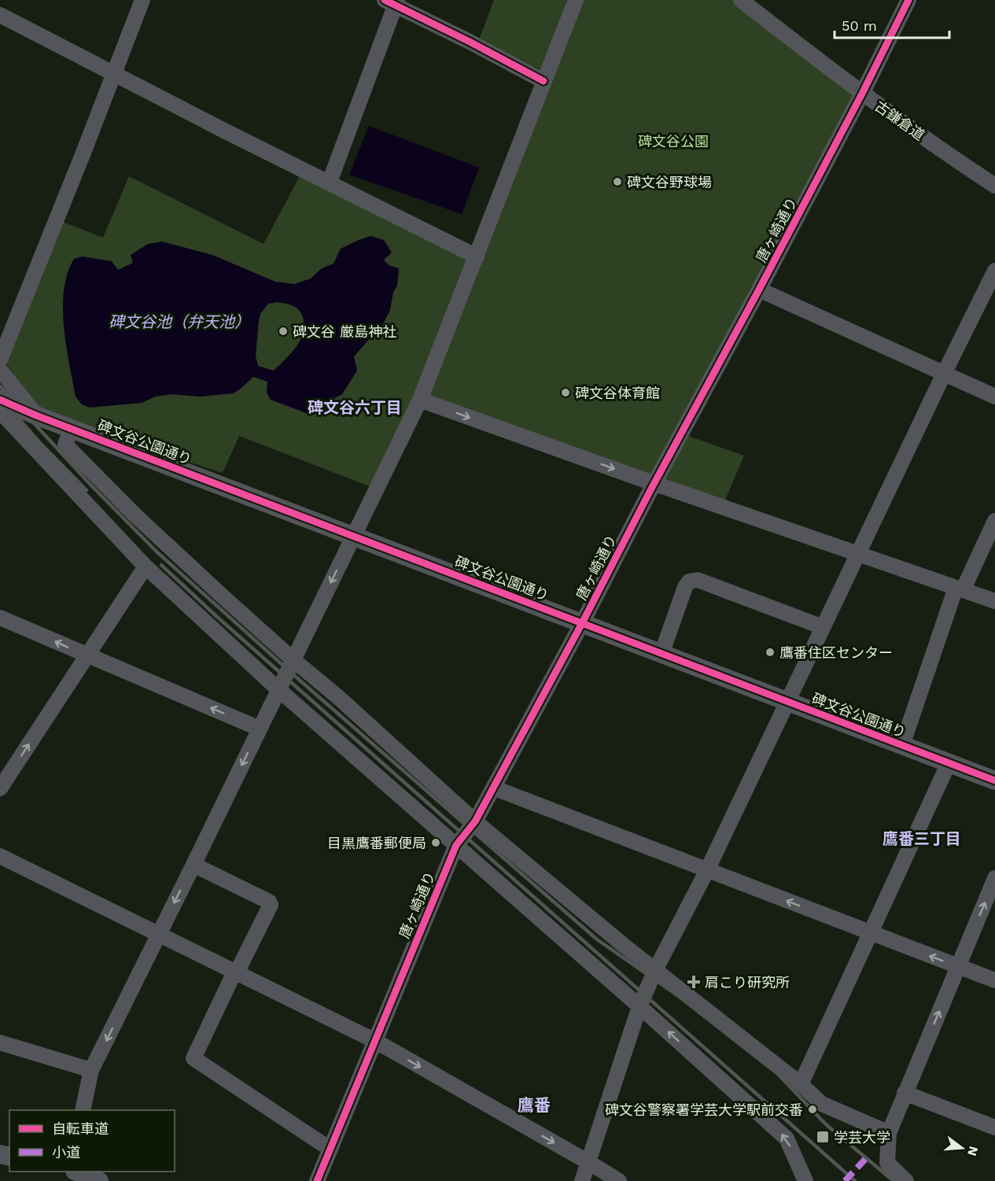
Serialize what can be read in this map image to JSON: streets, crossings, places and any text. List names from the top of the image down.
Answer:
{
  "streets": {
    "street": ["古鎌倉道", "唐ヶ崎通り", "碑文谷公園通り"]
  },
  "crossings": [
    ["古鎌倉道", "唐ヶ崎通り"],
    ["唐ヶ崎通り", "碑文谷公園通り"]
  ],
  "districts": ["碑文谷六丁目", "鷹番三丁目", "鷹番"],
  "water": ["碑文谷池（弁天池）"],
  "parks": ["碑文谷公園"],
  "places": {
    "other": [
      "碑文谷野球場",
      "碑文谷 厳島神社",
      "碑文谷体育館",
      "鷹番住区センター",
      "目黒鷹番郵便局",
      "碑文谷警察署学芸大学駅前交番"
    ],
    "health": ["肩こり研究所"],
    "transit": ["学芸大学"]
  },
  "legend": ["自転車道", "小道"],
  "scale_bar": "50 m",
  "north": "right"
}
